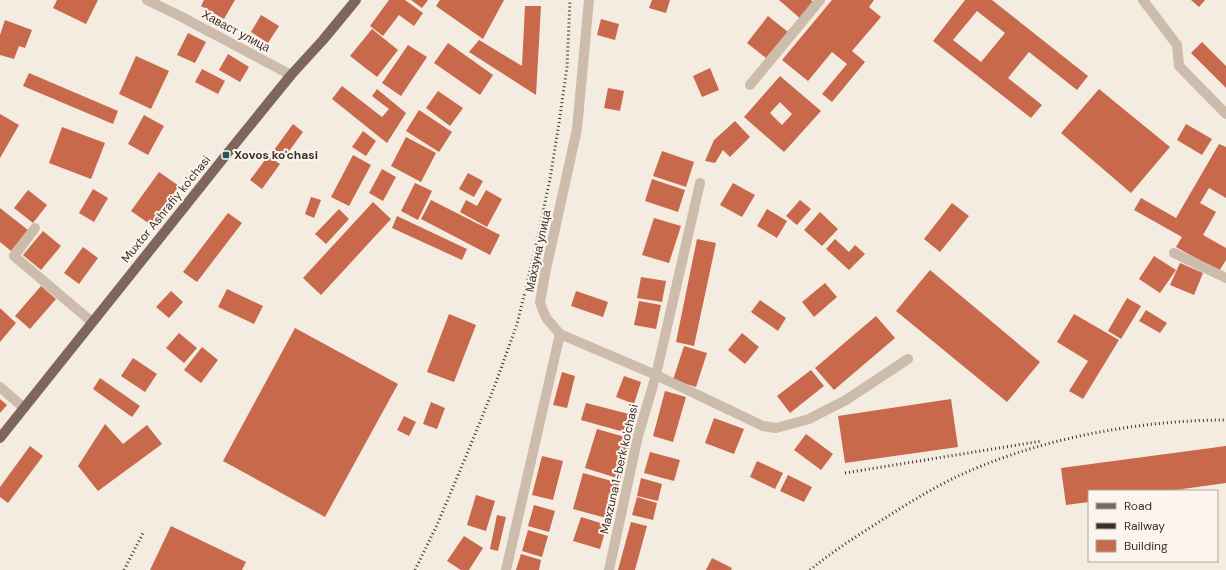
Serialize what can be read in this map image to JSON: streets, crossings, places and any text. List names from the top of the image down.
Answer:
{
  "streets": {
    "main road": ["Muxtor Ashrafiy ko'chasi"],
    "street": ["Хаваст улица", "Махзуна улица", "Maxzuna 1-berk ko'chasi"]
  },
  "crossings": [
    ["Хаваст улица", "Muxtor Ashrafiy ko'chasi"]
  ],
  "places": {
    "transit": ["Xovos ko'chasi"]
  },
  "legend": ["Road", "Railway", "Building"]
}
